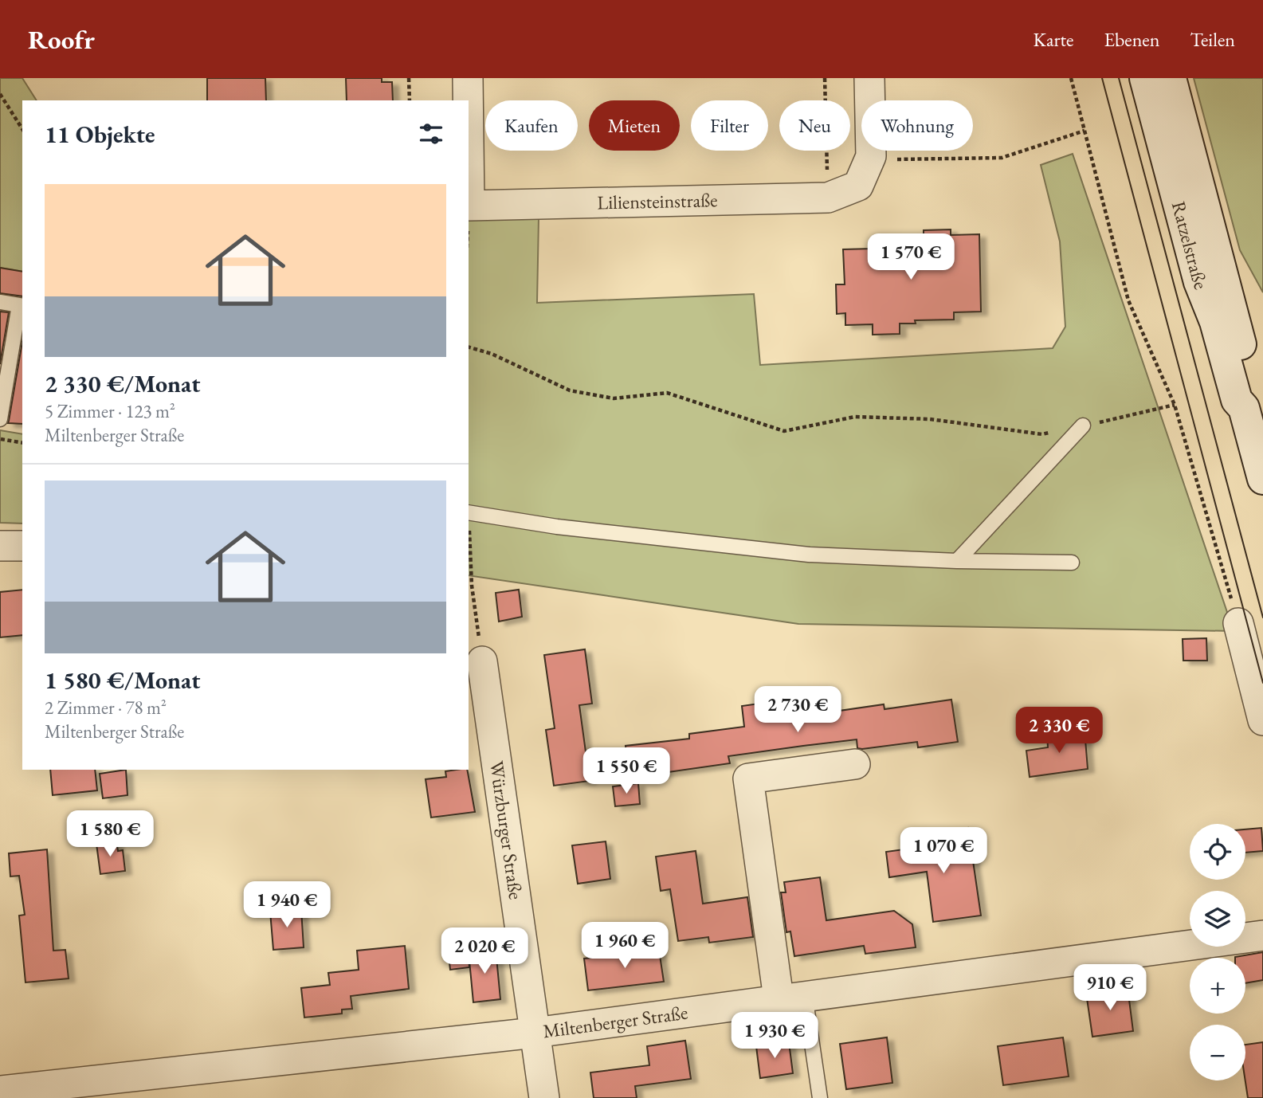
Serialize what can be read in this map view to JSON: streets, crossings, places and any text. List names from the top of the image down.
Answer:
{
  "streets": {
    "main road": ["Ratzelstraße"],
    "street": ["Liliensteinstraße", "Würzburger Straße", "Miltenberger Straße"]
  },
  "crossings": [
    ["Würzburger Straße", "Miltenberger Straße"]
  ],
  "page": {
    "header": "Roofr",
    "nav": ["Karte", "Ebenen", "Teilen"],
    "chip": [
      "Kaufen",
      "Mieten",
      "Filter",
      "Neu",
      "Wohnung"
    ],
    "heading": "11 Objekte",
    "list": [
      {
        "name": "2 330 €/Monat",
        "note": "5 Zimmer · 123 m² · Miltenberger Straße"
      },
      {
        "name": "1 580 €/Monat",
        "note": "2 Zimmer · 78 m² · Miltenberger Straße"
      }
    ],
    "price": [
      "1 570 €",
      "2 730 €",
      "2 330 €",
      "1 550 €",
      "1 580 €",
      "1 070 €",
      "1 940 €",
      "1 960 €",
      "2 020 €",
      "910 €",
      "1 930 €"
    ],
    "map_buttons": ["+", "−"]
  }
}
